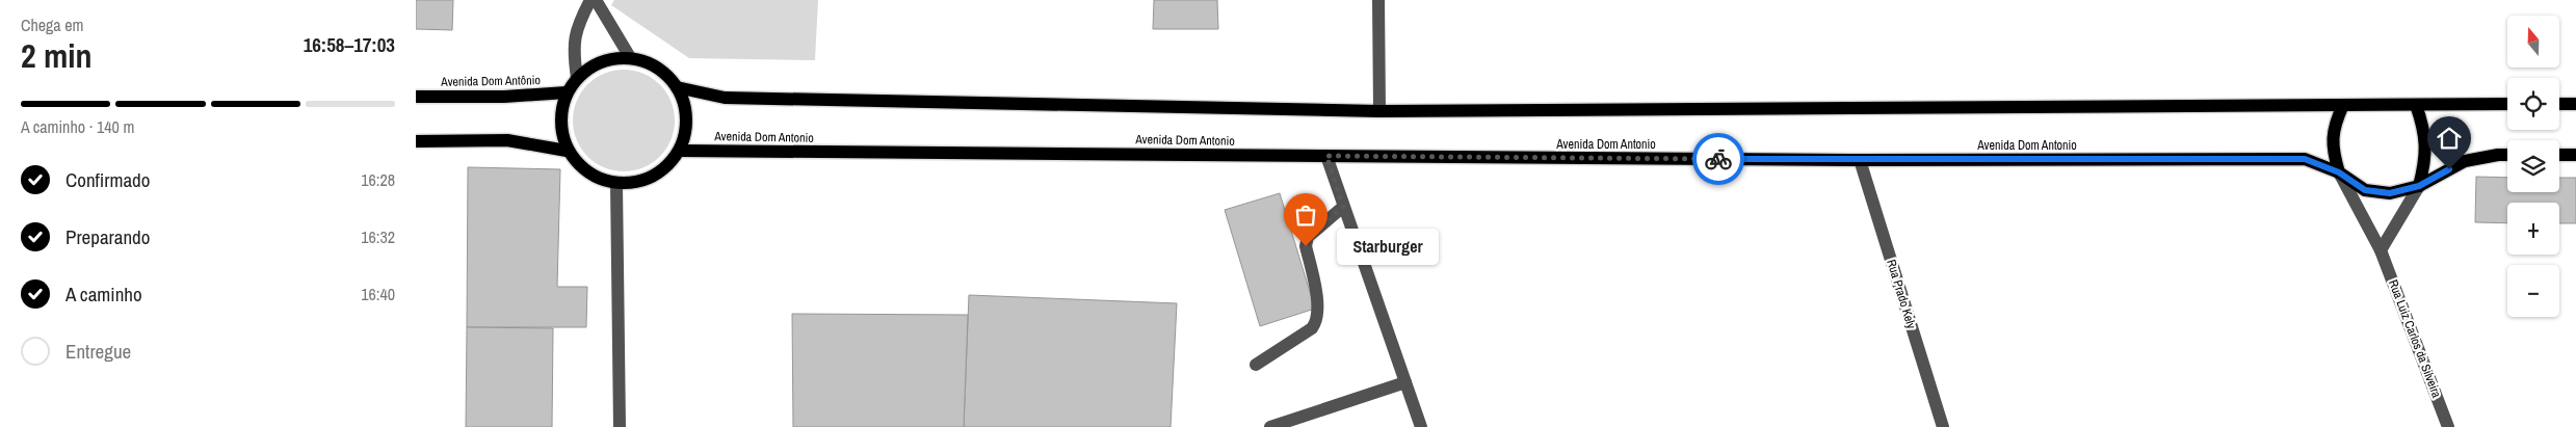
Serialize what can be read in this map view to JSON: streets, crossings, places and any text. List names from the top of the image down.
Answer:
{
  "streets": {
    "main road": ["Avenida Dom Antônio", "Avenida Dom Antonio"],
    "street": ["Rua Prado Kely", "Rua Luiz Carlos da Silveira"]
  },
  "crossings": [
    ["Avenida Dom Antônio", "Avenida Dom Antonio"],
    ["Avenida Dom Antonio", "Rua Prado Kely"],
    ["Avenida Dom Antonio", "Rua Luiz Carlos da Silveira"]
  ],
  "places": ["Starburger"],
  "north": "top",
  "page": {
    "heading": ["2 min", "Chega em", "16:58–17:03"],
    "map_buttons": ["+", "−"],
    "bar": "A caminho · 140 m",
    "list": [
      ["Confirmado", "16:28"],
      ["Preparando", "16:32"],
      ["A caminho", "16:40"],
      "Entregue"
    ],
    "bubble": "Starburger"
  }
}
